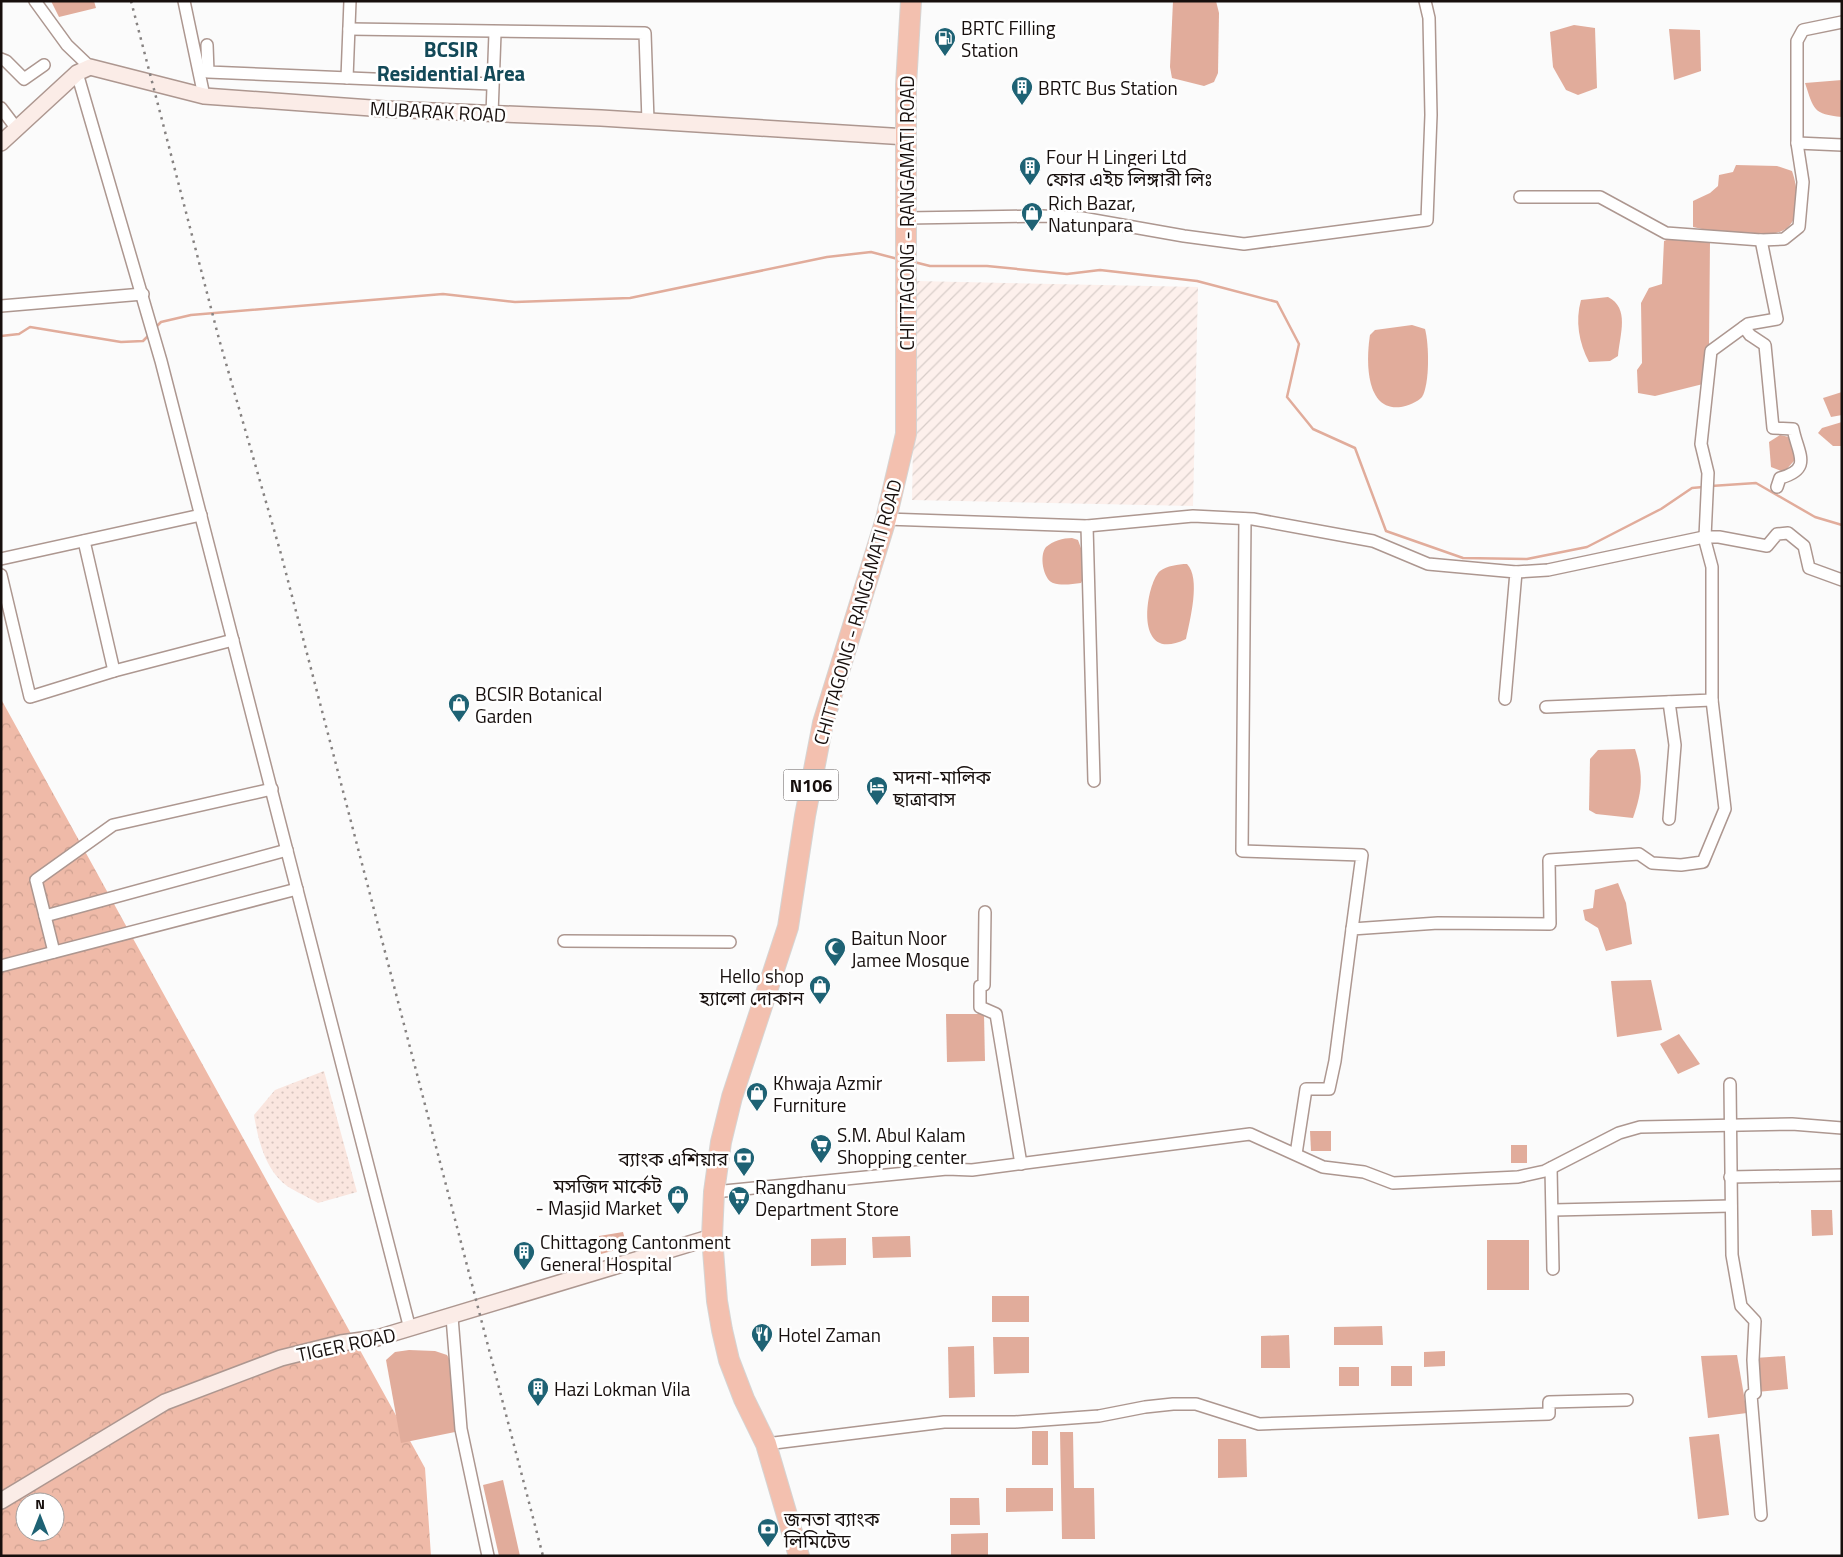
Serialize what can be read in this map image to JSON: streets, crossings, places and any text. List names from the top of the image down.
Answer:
{
  "streets": {
    "highway": ["CHITTAGONG - RANGAMATI ROAD", "N106"],
    "street": ["MUBARAK ROAD", "TIGER ROAD"]
  },
  "crossings": [
    ["MUBARAK ROAD", "CHITTAGONG - RANGAMATI ROAD"],
    ["CHITTAGONG - RANGAMATI ROAD", "TIGER ROAD"]
  ],
  "districts": ["BCSIR Residential Area"],
  "places": {
    "fuel station": ["BRTC Filling Station"],
    "building": [
      "BRTC Bus Station",
      "Four H Lingeri Ltd ফোর এইচ লিঙ্গারী লিঃ",
      "Chittagong Cantonment General Hospital",
      "Hazi Lokman Vila"
    ],
    "shop": [
      "Rich Bazar, Natunpara",
      "BCSIR Botanical Garden",
      "Hello shop হ্যালো দোকান",
      "Khwaja Azmir Furniture",
      "মসজিদ মার্কেট - Masjid Market"
    ],
    "hotel": ["মদনা-মালিক ছাত্রাবাস"],
    "mosque": ["Baitun Noor Jamee Mosque"],
    "supermarket": ["S.M. Abul Kalam Shopping center", "Rangdhanu Department Store"],
    "bank": ["ব্যাংক এশিয়ার", "জনতা ব্যাংক লিমিটেড"],
    "restaurant": ["Hotel Zaman"]
  },
  "north": "top"
}
